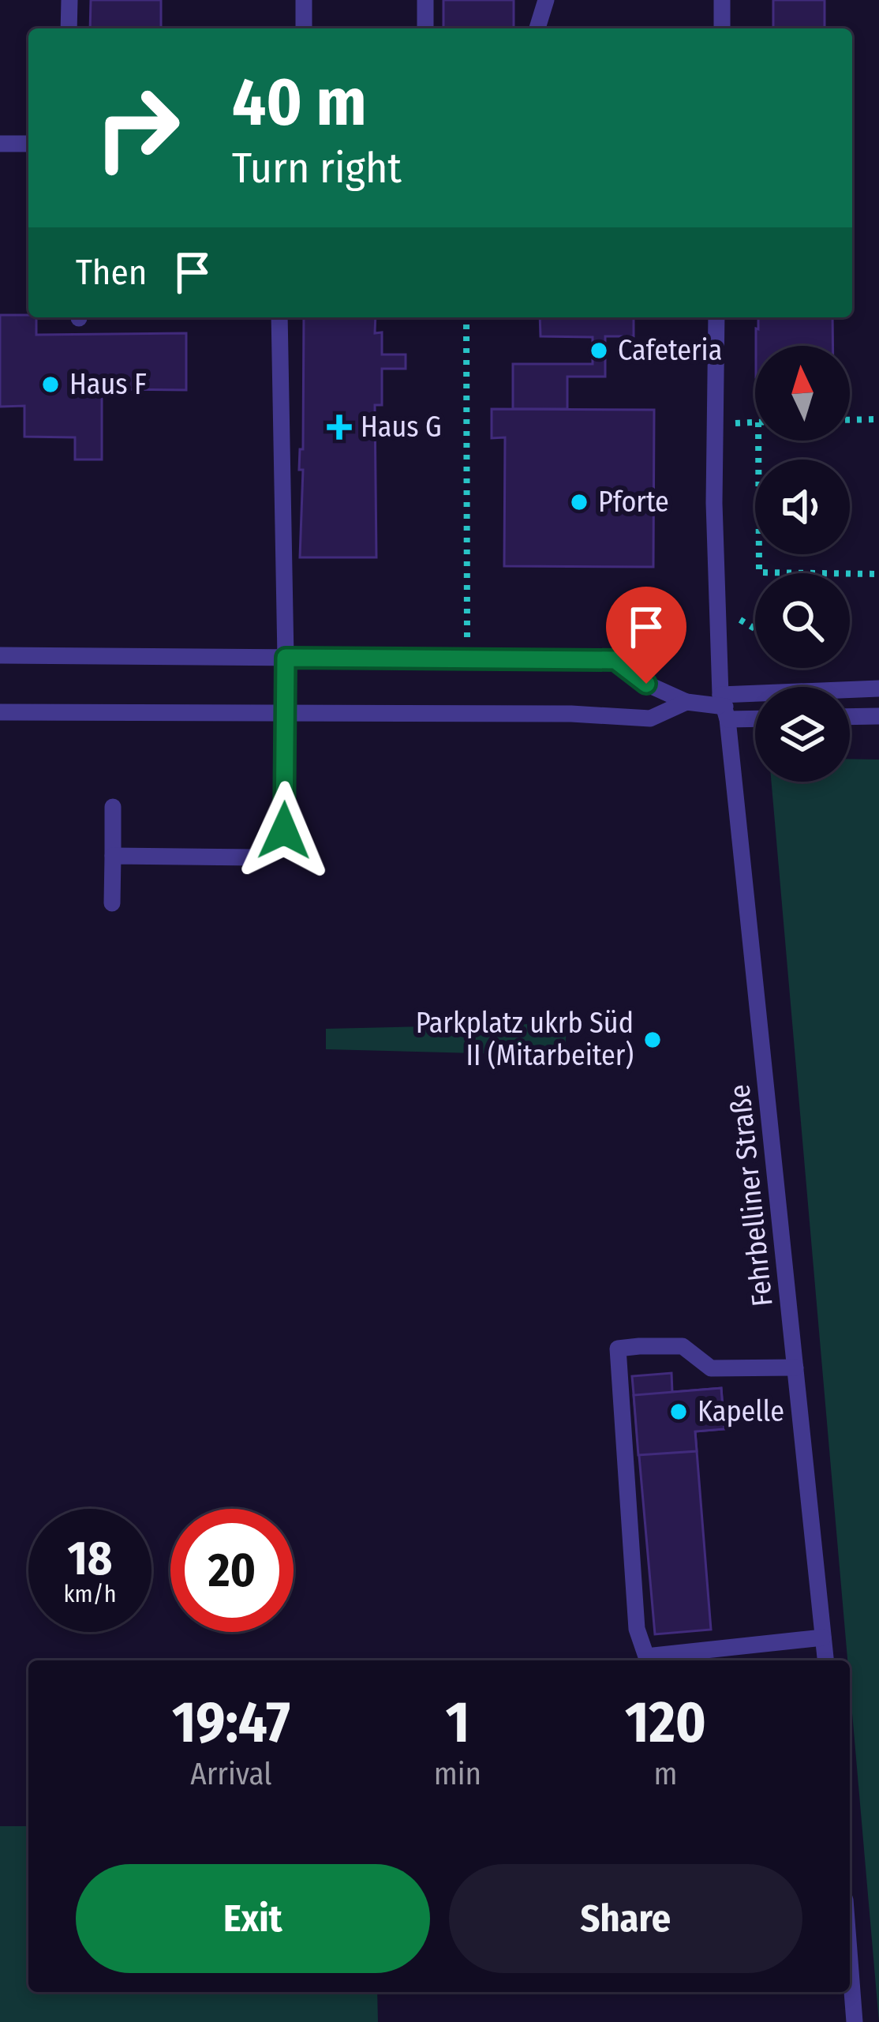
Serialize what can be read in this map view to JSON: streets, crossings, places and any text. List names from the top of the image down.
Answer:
{
  "streets": {
    "lane": ["Fehrbelliner Straße"]
  },
  "places": {
    "other": [
      "Cafeteria",
      "Haus F",
      "Pforte",
      "Parkplatz ukrb Süd II (Mitarbeiter)",
      "Kapelle"
    ],
    "health": ["Haus G"]
  },
  "north": "top",
  "page": {
    "turn": ["40 m", "Turn right"],
    "then": "Then",
    "speed": "18 km/h",
    "limit": "20",
    "eta": [
      "19:47",
      "Arrival",
      "1",
      "min",
      "120",
      "m"
    ],
    "buttons": ["Exit", "Share"]
  }
}
